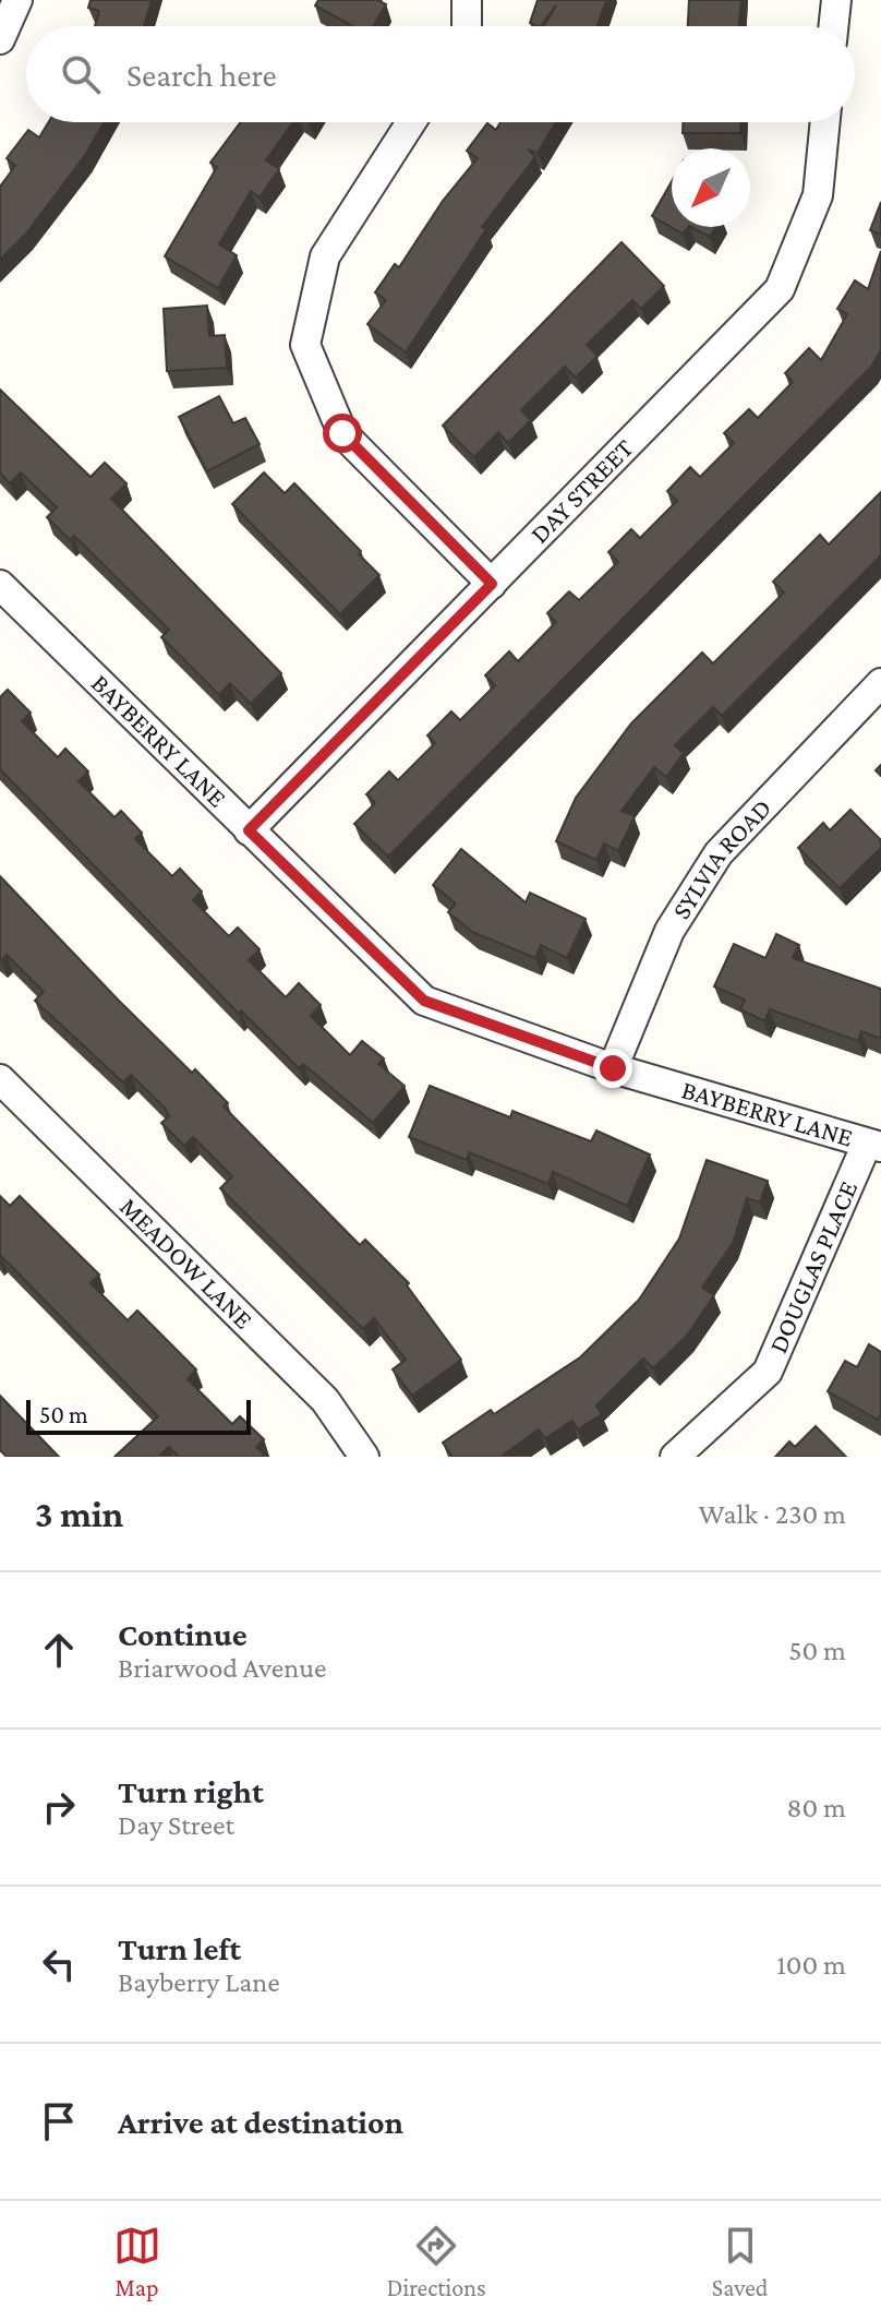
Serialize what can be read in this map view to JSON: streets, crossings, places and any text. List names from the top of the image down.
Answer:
{
  "streets": {
    "street": [
      "DAY STREET",
      "BAYBERRY LANE",
      "SYLVIA ROAD",
      "MEADOW LANE",
      "DOUGLAS PLACE"
    ]
  },
  "crossings": [
    ["DAY STREET", "BAYBERRY LANE"],
    ["BAYBERRY LANE", "SYLVIA ROAD"],
    ["BAYBERRY LANE", "DOUGLAS PLACE"]
  ],
  "scale_bar": "50 m",
  "north": "bottom left",
  "page": {
    "search": "Search here",
    "scale": "50 m",
    "heading": ["3 min", "Walk · 230 m"],
    "list": [
      ["Continue", "Briarwood Avenue", "50 m"],
      ["Turn right", "Day Street", "80 m"],
      ["Turn left", "Bayberry Lane", "100 m"],
      "Arrive at destination"
    ],
    "nav": ["Map", "Directions", "Saved"]
  }
}
